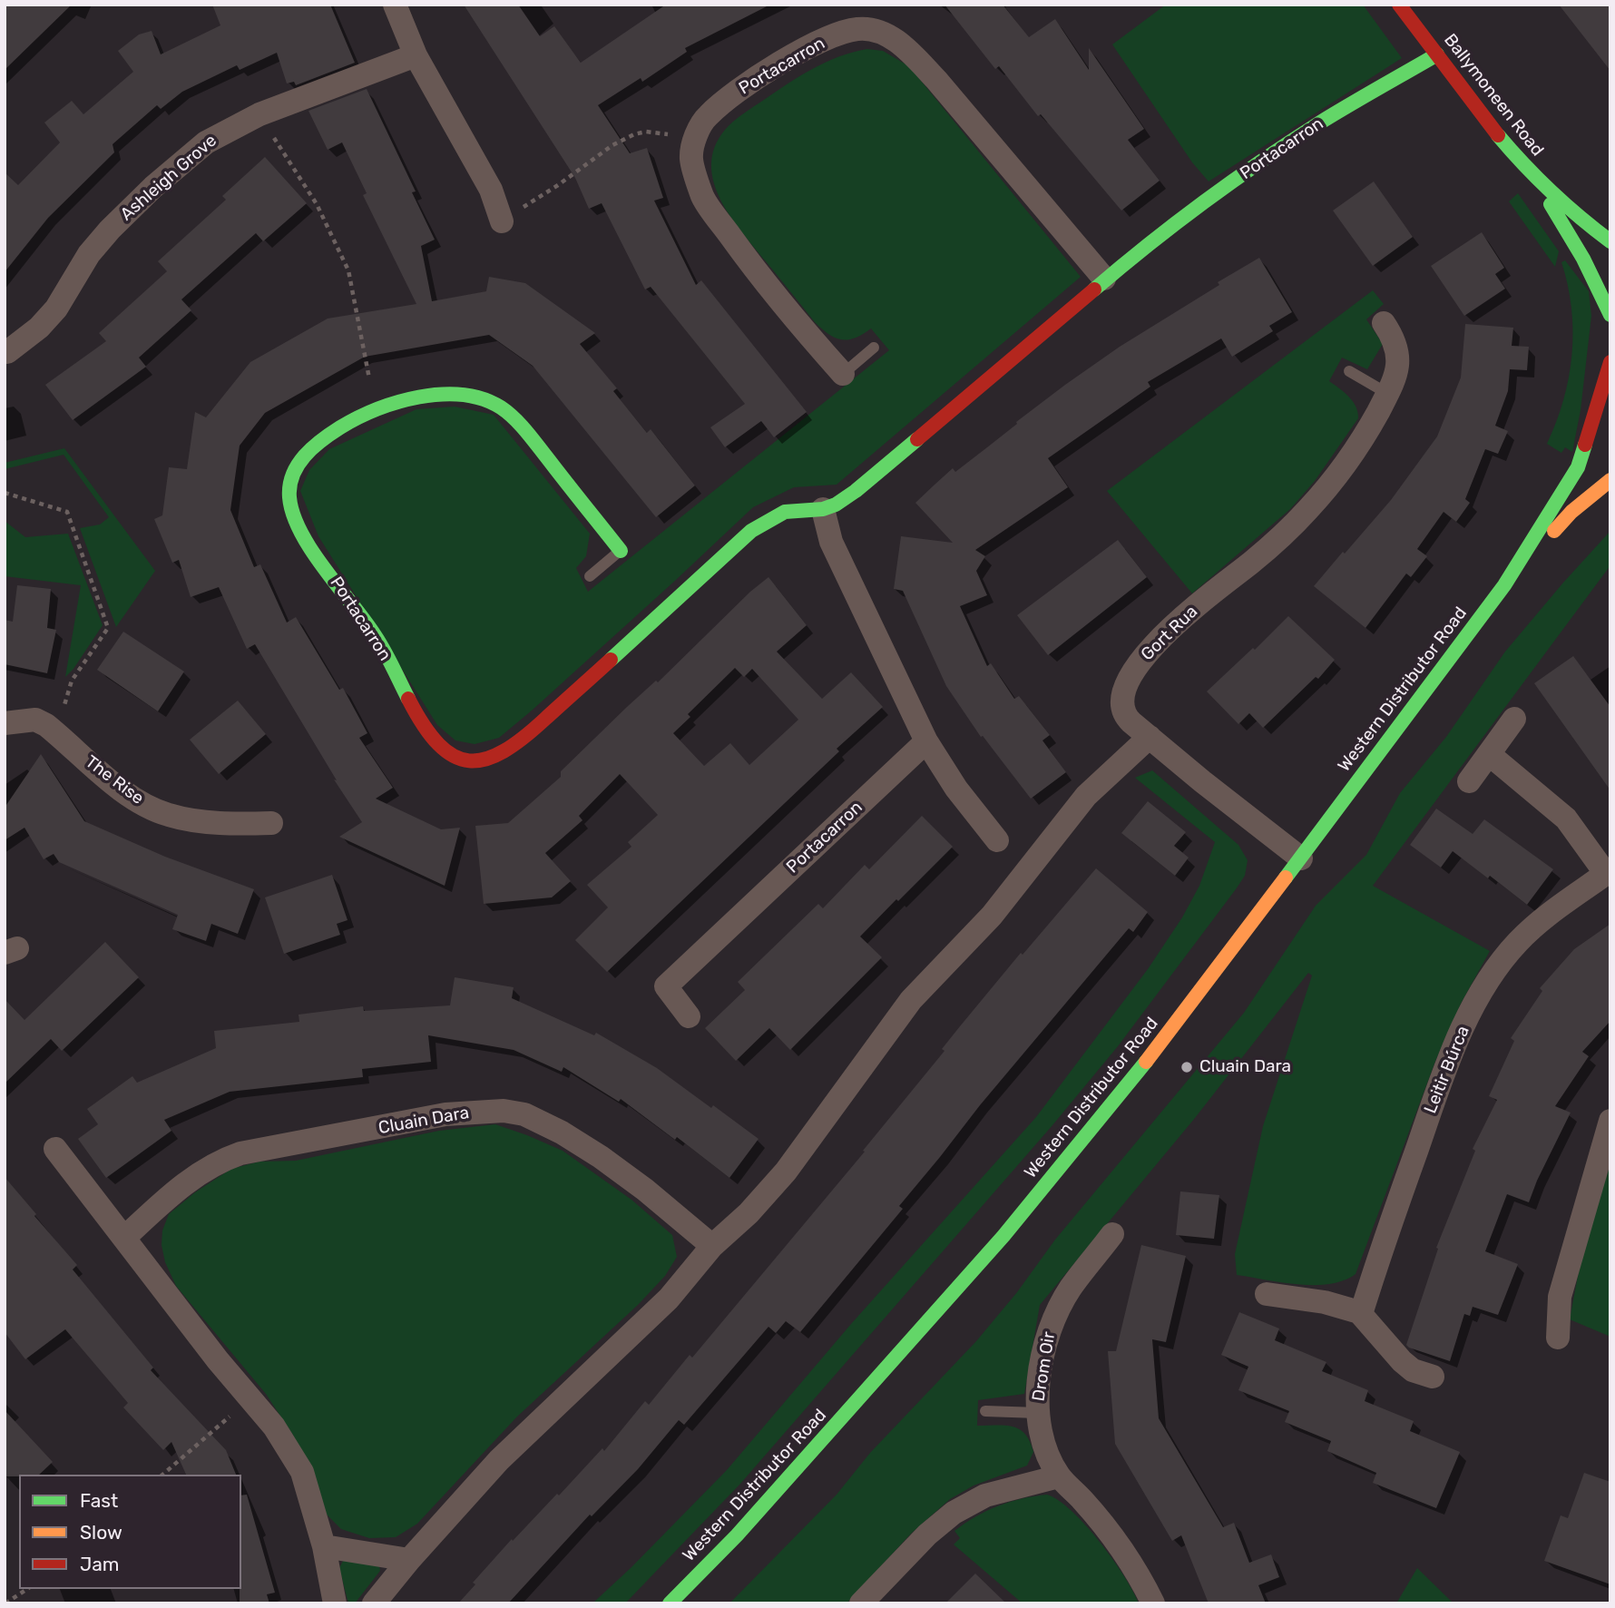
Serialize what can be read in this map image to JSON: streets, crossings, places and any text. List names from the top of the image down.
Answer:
{
  "streets": {
    "street": [
      "Portacarron",
      "Ballymoneen Road",
      "Ashleigh Grove",
      "Gort Rua",
      "Western Distributor Road",
      "The Rise",
      "Leitir Búrca",
      "Cluain Dara",
      "Drom Oir"
    ]
  },
  "crossings": [
    ["Portacarron", "Ballymoneen Road"],
    ["Gort Rua", "Western Distributor Road"]
  ],
  "places": ["Cluain Dara"],
  "legend": ["Fast", "Slow", "Jam"]
}
